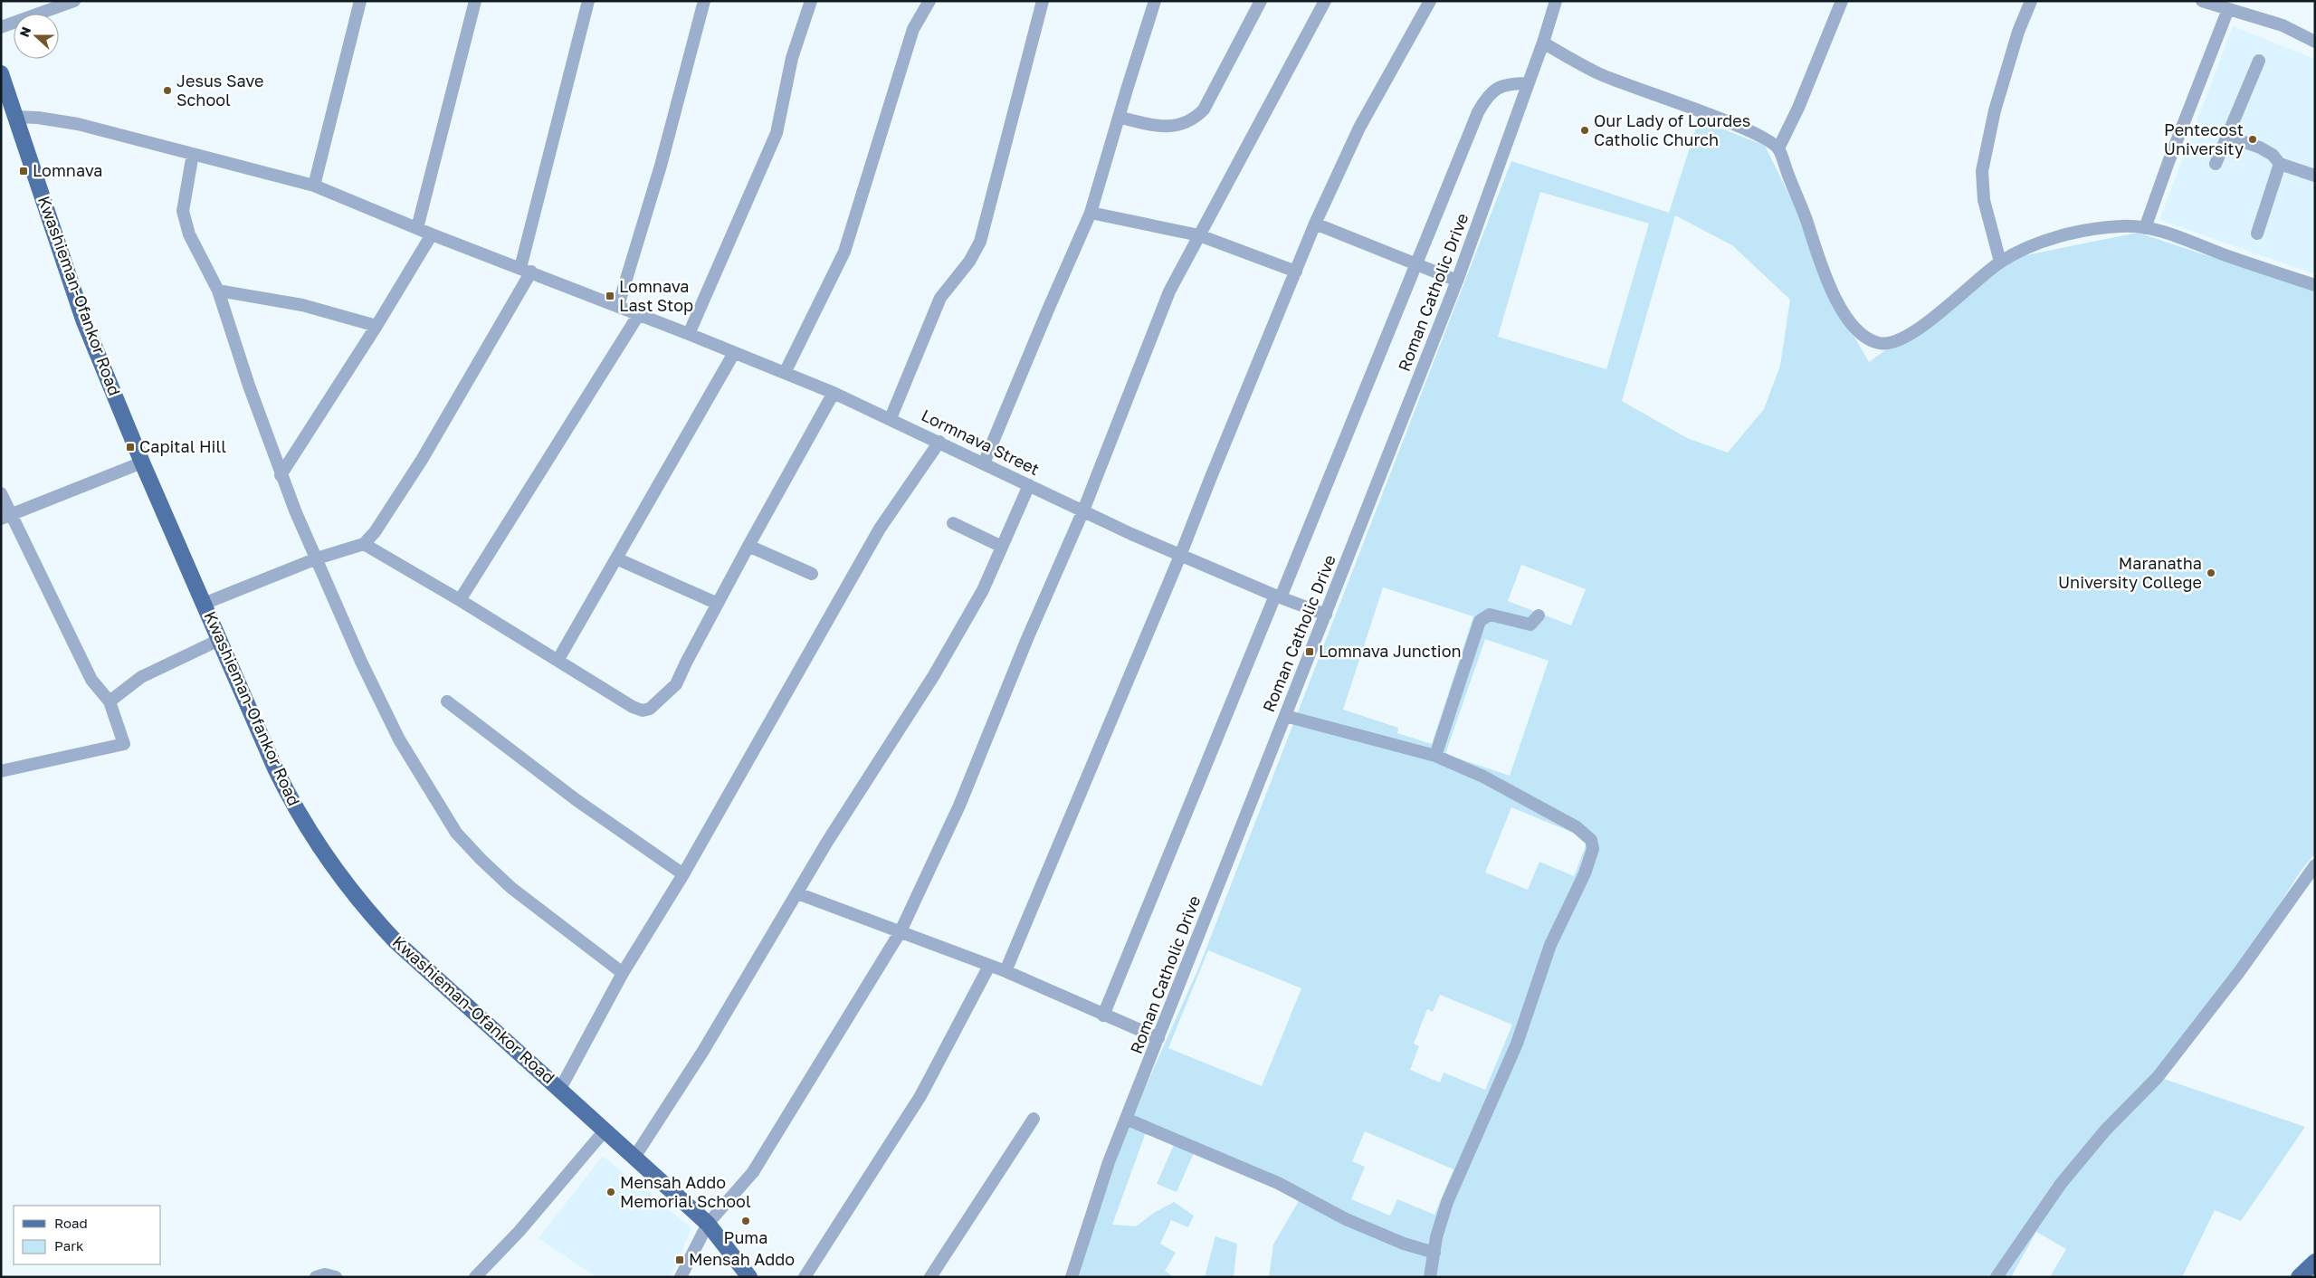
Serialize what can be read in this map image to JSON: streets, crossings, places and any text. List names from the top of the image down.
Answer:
{
  "streets": {
    "main road": ["Kwashieman-Ofankor Road"],
    "street": ["Roman Catholic Drive", "Lormnava Street"]
  },
  "crossings": [
    ["Roman Catholic Drive", "Lormnava Street"],
    ["Kwashieman-Ofankor Road", "Lormnava Street"]
  ],
  "places": {
    "other": [
      "Jesus Save School",
      "Our Lady of Lourdes Catholic Church",
      "Pentecost University",
      "Maranatha University College",
      "Mensah Addo Memorial School",
      "Puma"
    ],
    "transit": [
      "Lomnava",
      "Lomnava Last Stop",
      "Capital Hill",
      "Lomnava Junction",
      "Mensah Addo"
    ]
  },
  "legend": ["Road", "Park"],
  "north": "left"
}
